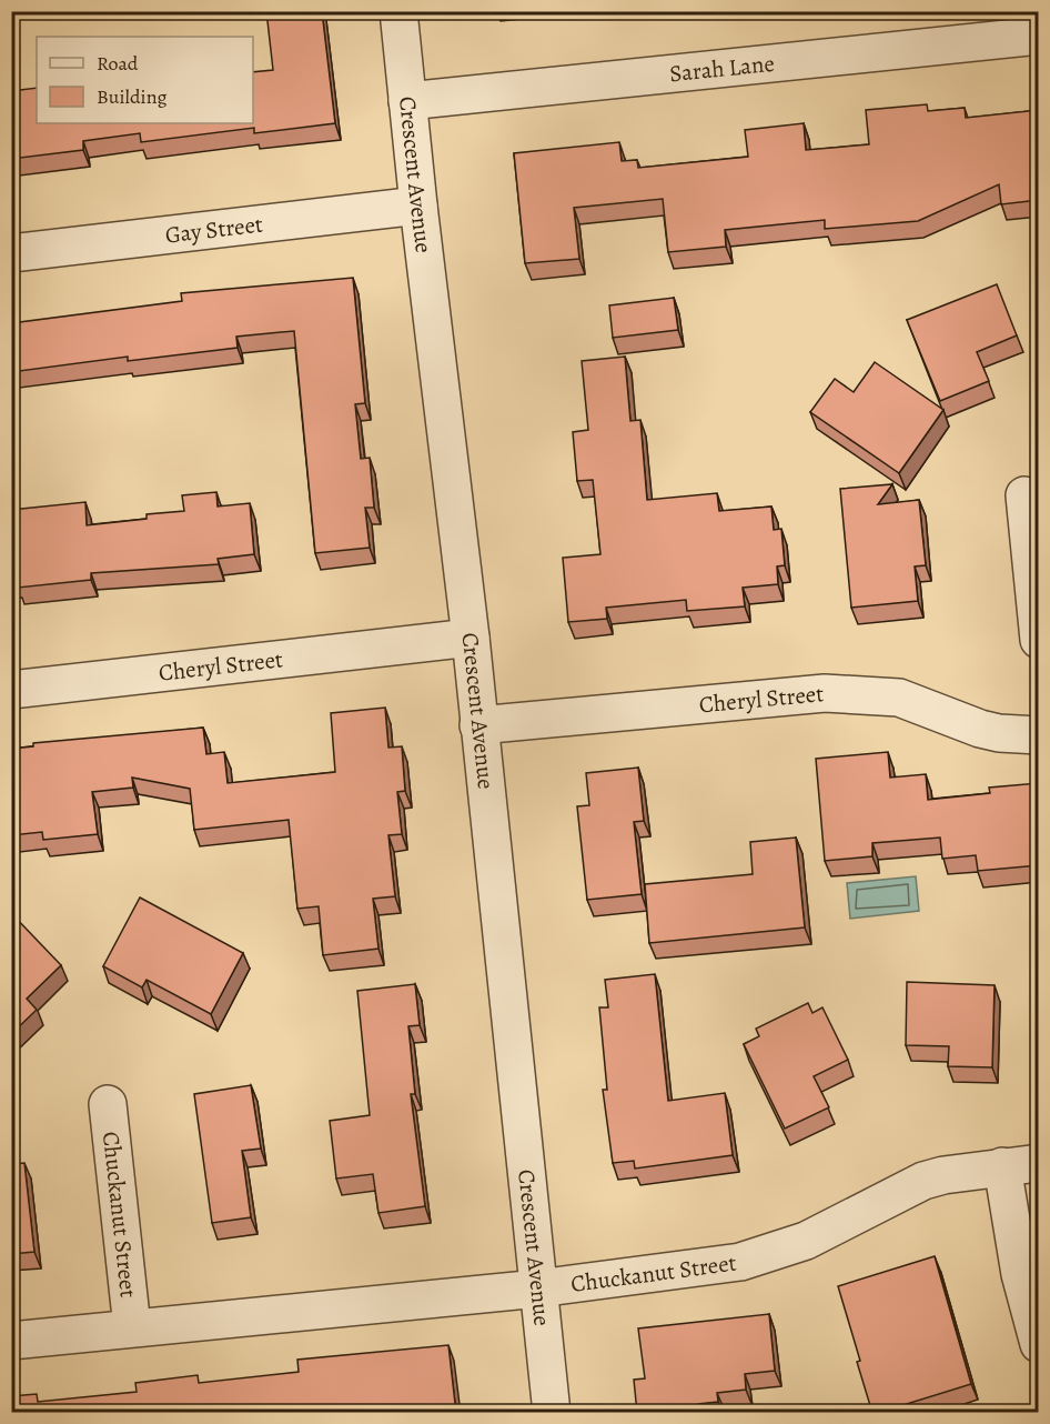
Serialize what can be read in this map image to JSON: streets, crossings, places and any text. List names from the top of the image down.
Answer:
{
  "streets": {
    "street": [
      "Sarah Lane",
      "Crescent Avenue",
      "Gay Street",
      "Cheryl Street",
      "Chuckanut Street"
    ]
  },
  "crossings": [
    ["Sarah Lane", "Crescent Avenue"],
    ["Crescent Avenue", "Gay Street"],
    ["Crescent Avenue", "Cheryl Street"],
    ["Crescent Avenue", "Chuckanut Street"]
  ],
  "legend": ["Road", "Building"]
}
